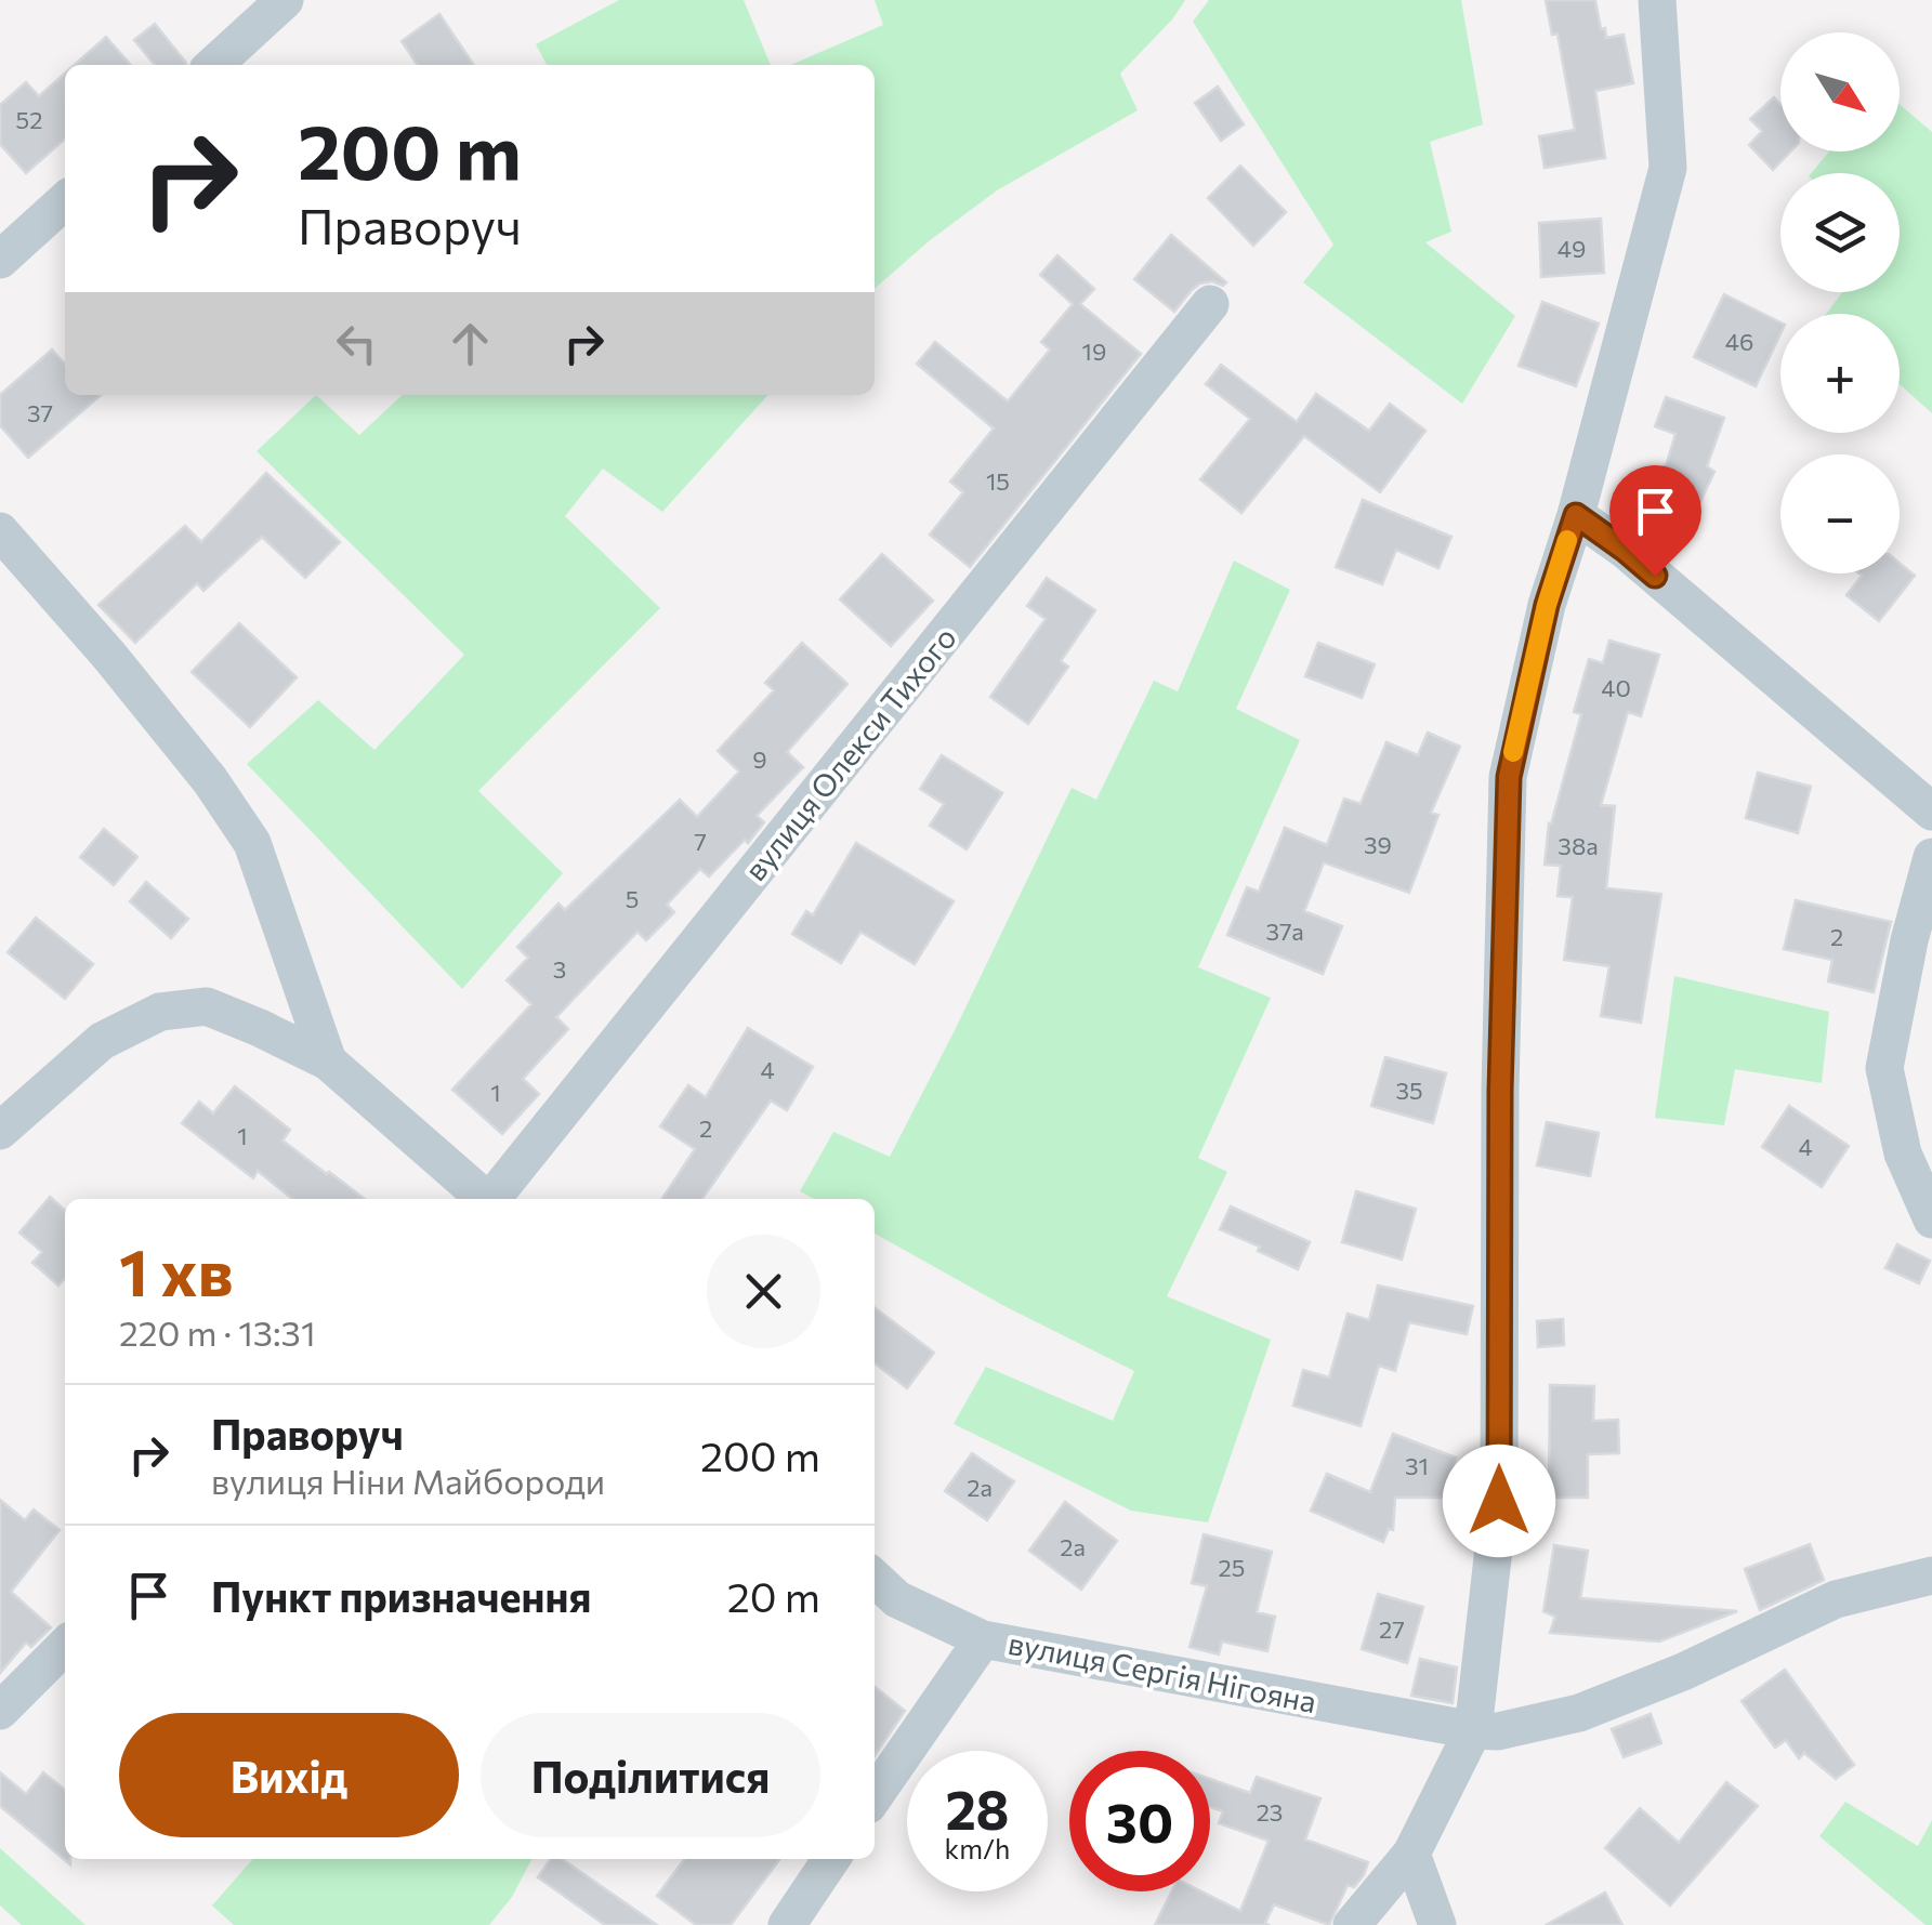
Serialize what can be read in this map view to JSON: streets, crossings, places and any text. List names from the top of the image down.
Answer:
{
  "streets": {
    "street": ["вулиця Олекси Тихого", "вулиця Сергія Нігояна"]
  },
  "house_numbers": [
    "52",
    "49",
    "46",
    "19",
    "37",
    "15",
    "40",
    "9",
    "7",
    "39",
    "38а",
    "5",
    "37а",
    "2",
    "3",
    "4",
    "35",
    "1",
    "2",
    "1",
    "4",
    "31",
    "2а",
    "2а",
    "25",
    "27",
    "23"
  ],
  "north": "bottom right",
  "page": {
    "map_buttons": ["+", "−"],
    "turn": ["200 m", "Праворуч"],
    "heading": ["1 хв", "220 m · 13:31"],
    "list": [
      {
        "name": "Праворуч",
        "note": "вулиця Ніни Майбороди",
        "value": "200 m"
      },
      {
        "name": "Пункт призначення",
        "value": "20 m"
      }
    ],
    "buttons": ["Вихід", "Поділитися"],
    "speed": "28 km/h",
    "limit": "30"
  }
}
